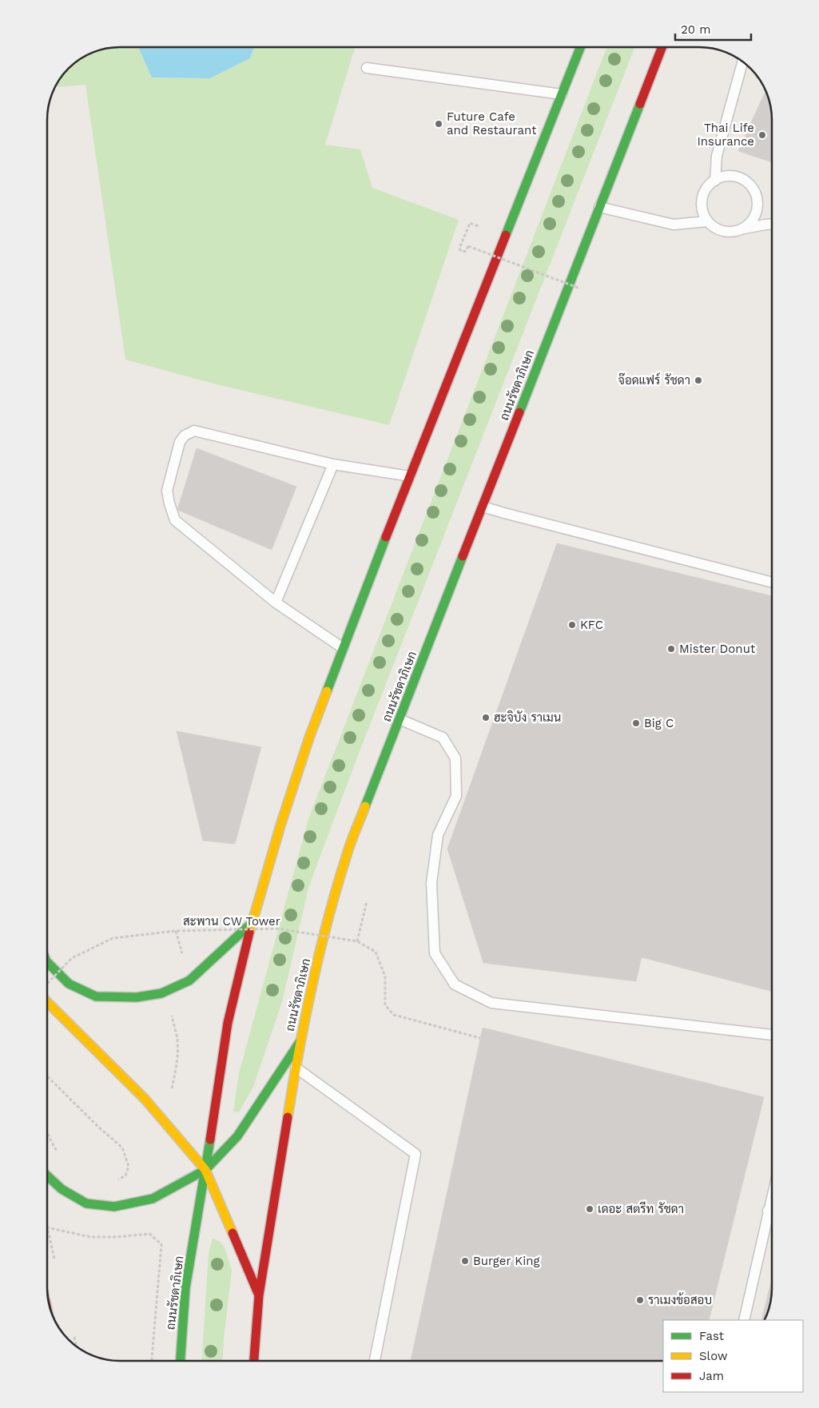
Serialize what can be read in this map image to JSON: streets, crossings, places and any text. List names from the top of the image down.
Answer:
{
  "streets": {
    "main road": ["ถนนรัชดาภิเษก"],
    "path": ["สะพาน CW Tower"]
  },
  "places": [
    "Future Cafe and Restaurant",
    "Thai Life Insurance",
    "จ๊อดแฟร์ รัชดา",
    "KFC",
    "Mister Donut",
    "ฮะจิบัง ราเมน",
    "Big C",
    "เดอะ สตรีท รัชดา",
    "Burger King",
    "ราเมงข้อสอบ"
  ],
  "legend": ["Fast", "Slow", "Jam"],
  "scale_bar": "20 m"
}
